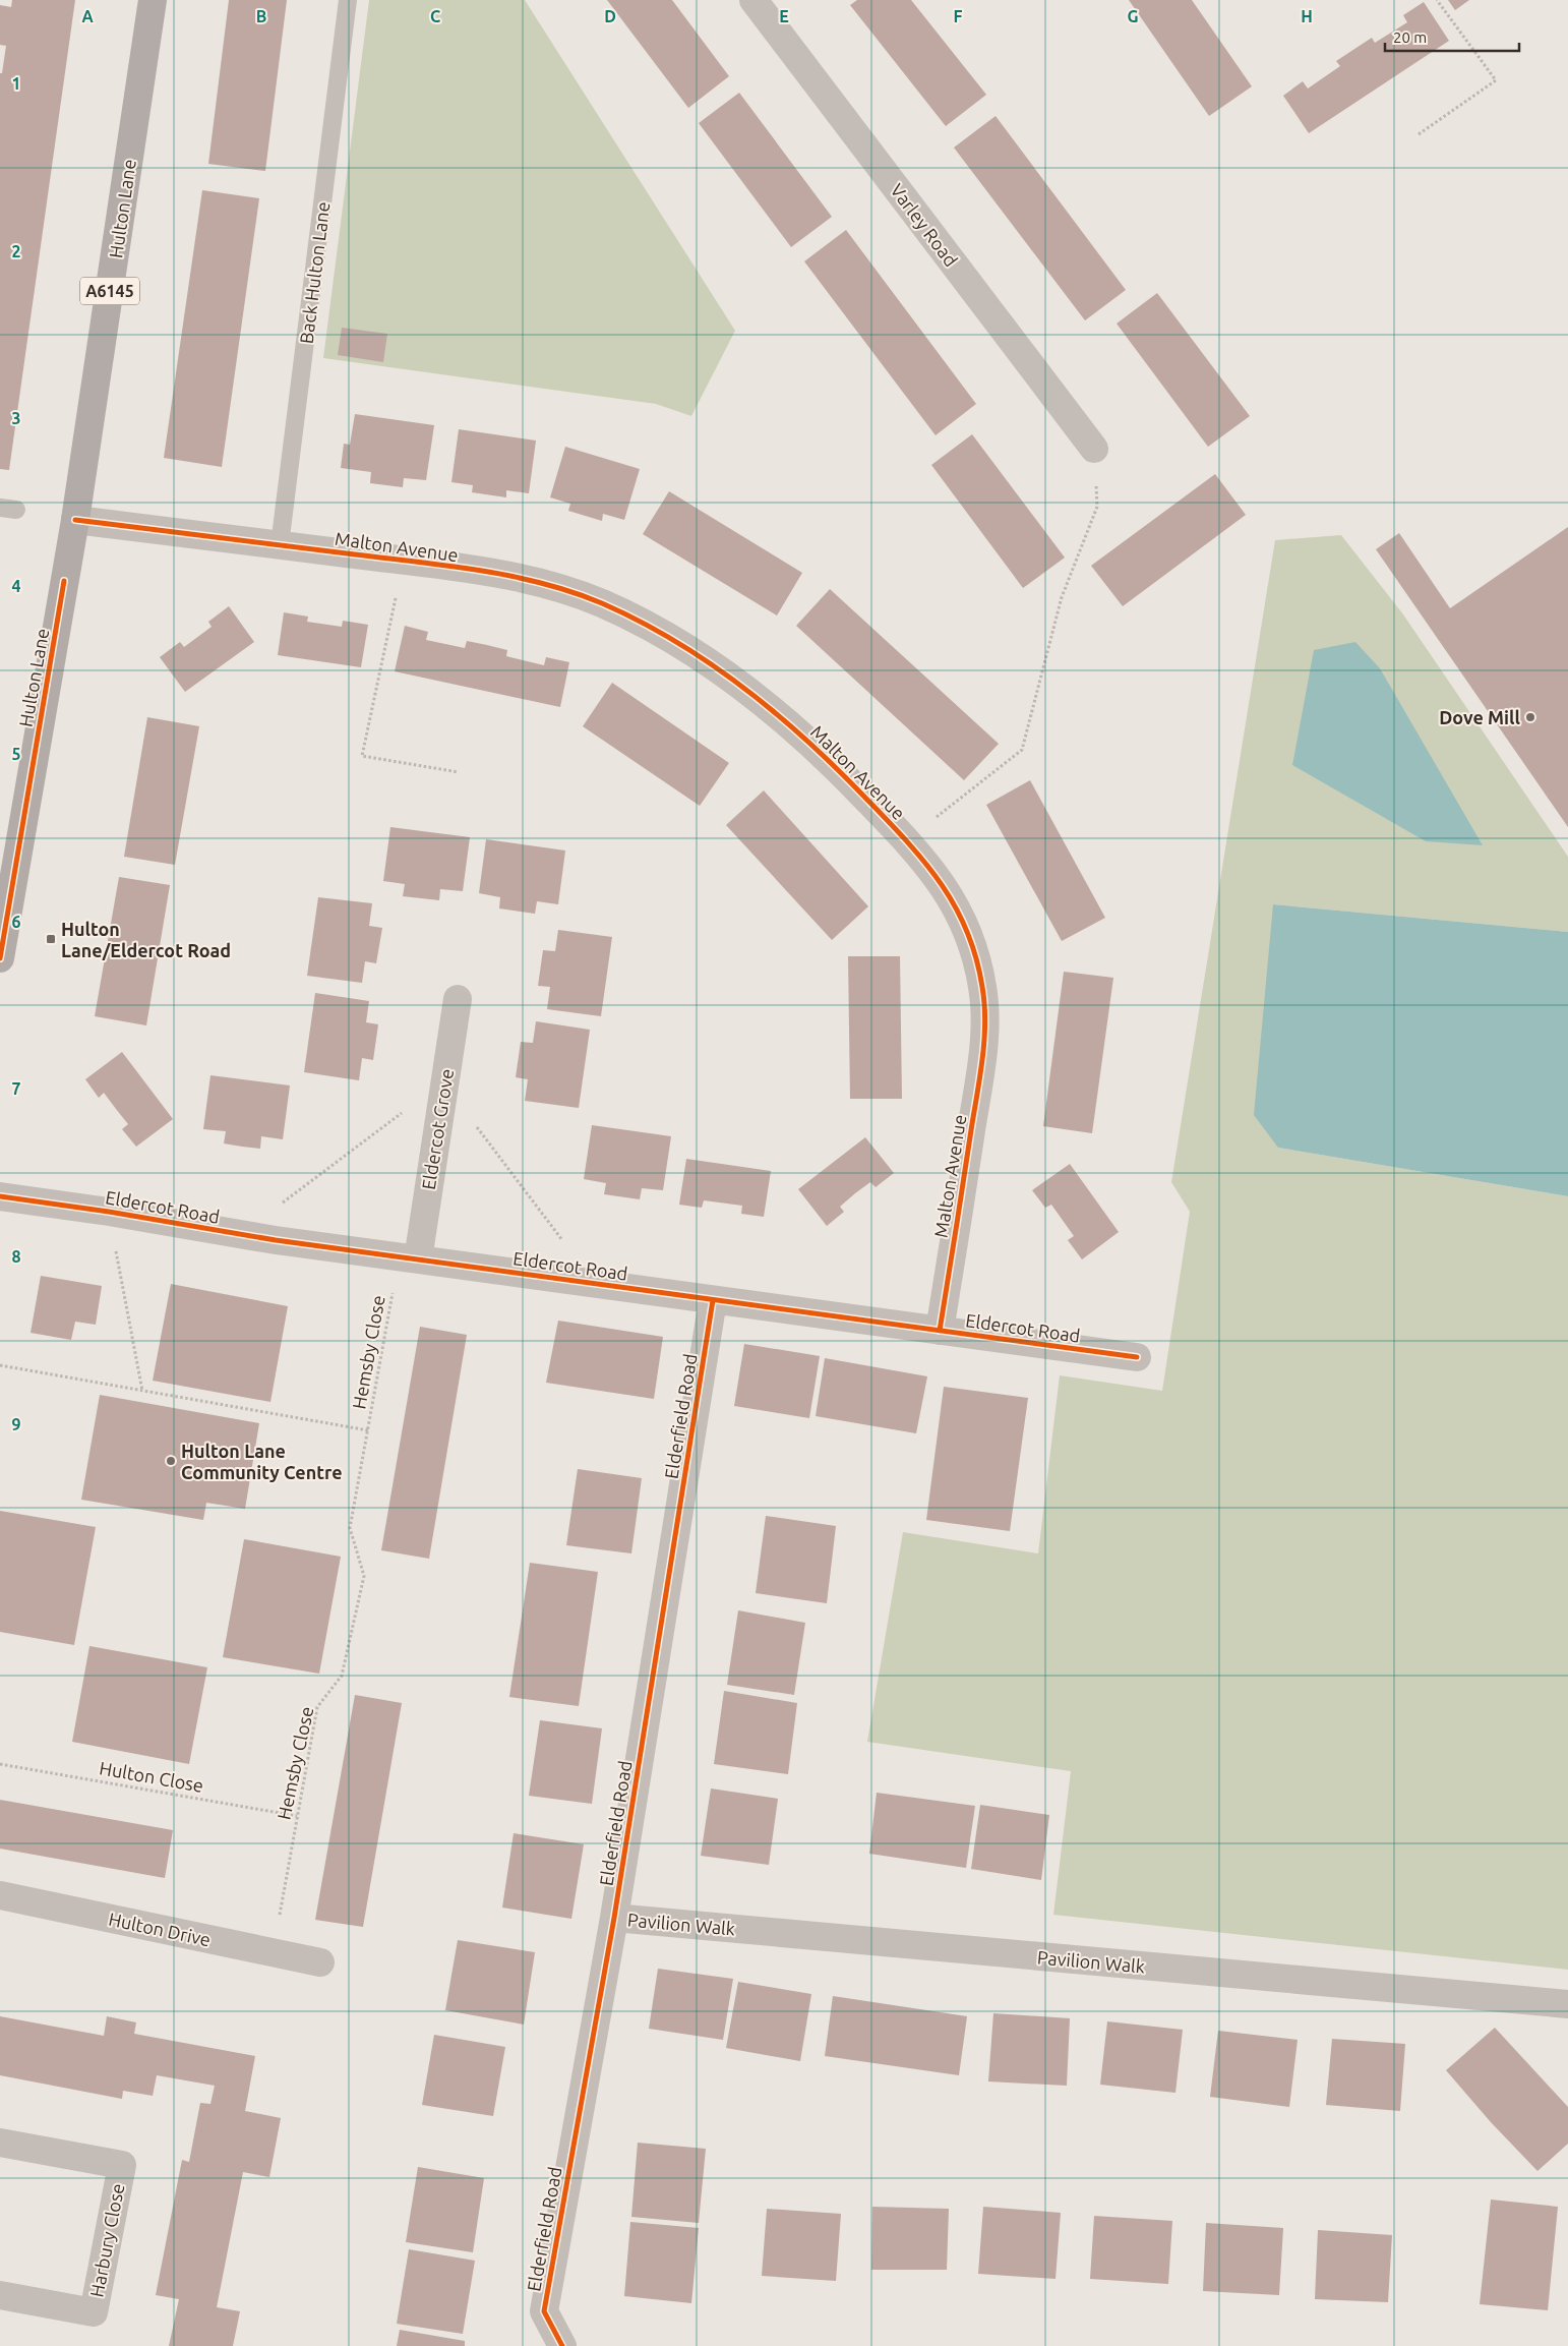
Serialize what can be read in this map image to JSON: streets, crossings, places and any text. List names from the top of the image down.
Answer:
{
  "streets": {
    "main road": ["Hulton Lane", "A6145"],
    "street": [
      "Varley Road",
      "Malton Avenue",
      "Eldercot Grove",
      "Eldercot Road",
      "Elderfield Road",
      "Pavilion Walk",
      "Hulton Drive",
      "Harbury Close"
    ],
    "lane": ["Back Hulton Lane"],
    "path": ["Hemsby Close", "Hulton Close"]
  },
  "crossings": [
    ["Hulton Lane", "Malton Avenue"],
    ["Back Hulton Lane", "Malton Avenue"],
    ["Malton Avenue", "Eldercot Road"],
    ["Eldercot Grove", "Eldercot Road"],
    ["Eldercot Grove", "Hemsby Close"],
    ["Eldercot Road", "Hemsby Close"],
    ["Eldercot Road", "Elderfield Road"],
    ["Hemsby Close", "Hulton Close"],
    ["Hemsby Close", "Hulton Drive"],
    ["Elderfield Road", "Pavilion Walk"]
  ],
  "places": {
    "other": ["Dove Mill", "Hulton Lane Community Centre"],
    "transit": ["Hulton Lane/Eldercot Road"]
  },
  "scale_bar": "20 m",
  "grid": {
    "columns": [
      "A",
      "B",
      "C",
      "D",
      "E",
      "F",
      "G",
      "H"
    ],
    "rows": [
      "1",
      "2",
      "3",
      "4",
      "5",
      "6",
      "7",
      "8",
      "9"
    ]
  }
}
